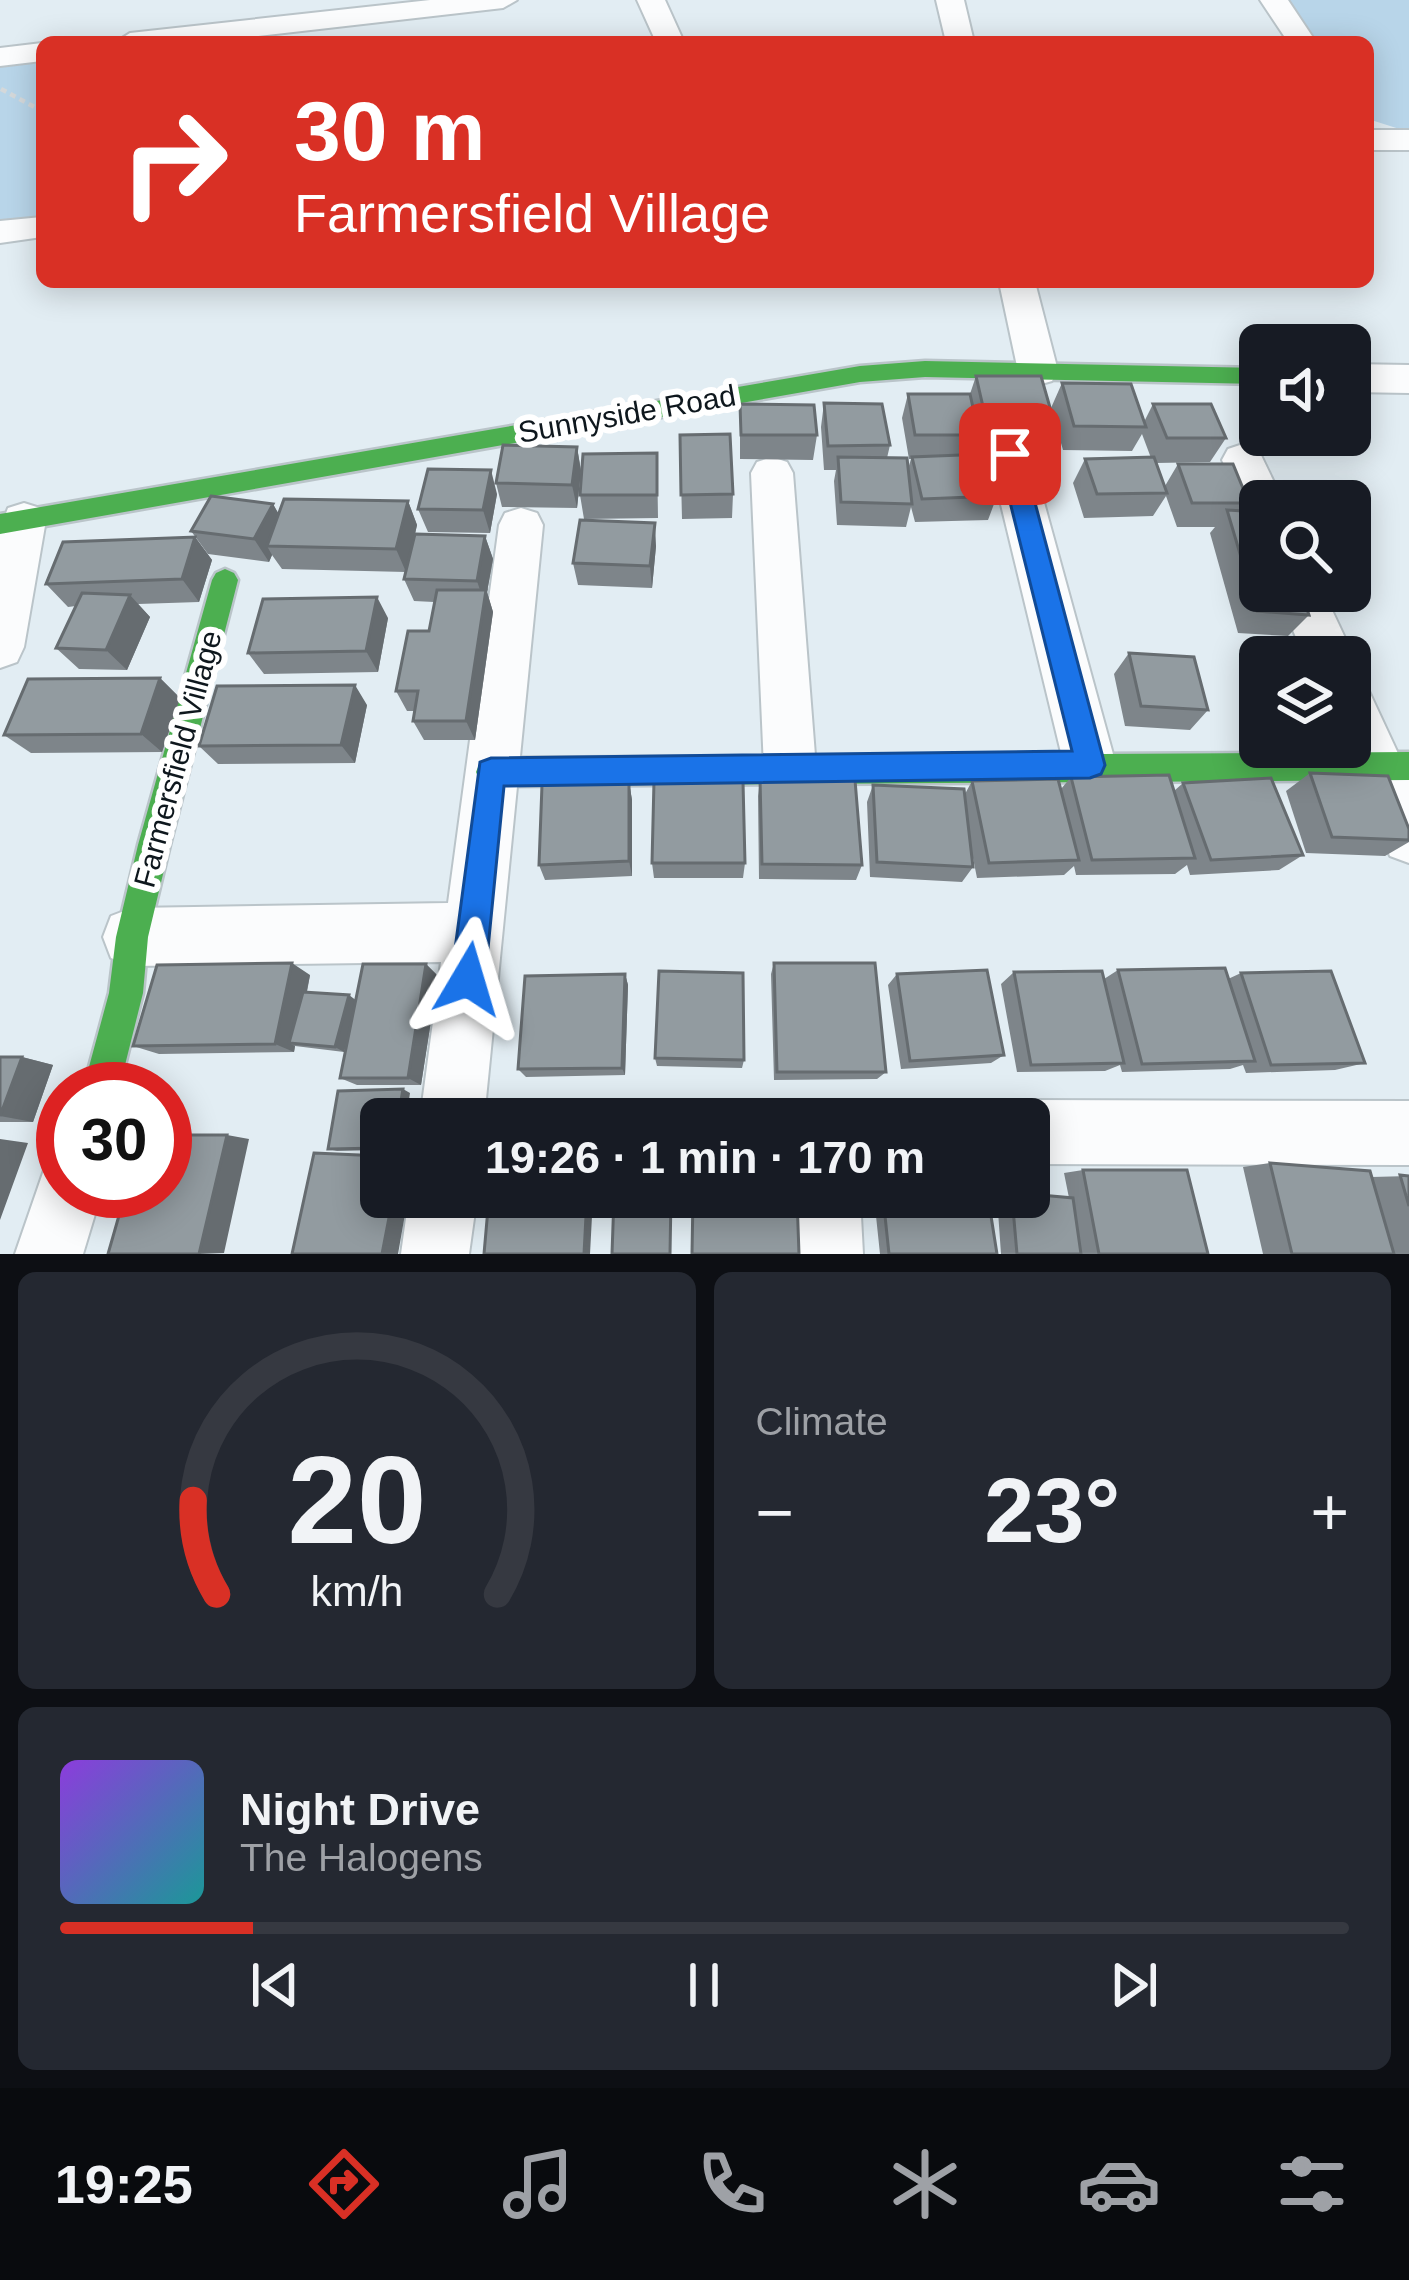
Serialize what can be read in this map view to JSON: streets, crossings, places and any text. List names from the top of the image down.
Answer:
{
  "streets": {
    "street": ["Sunnyside Road", "Farmersfield Village"]
  },
  "page": {
    "turn": ["30 m", "Farmersfield Village"],
    "limit": "30",
    "trip": "19:26 · 1 min · 170 m",
    "tile": "Climate",
    "heat": ["−", "23°", "+"],
    "song": ["Night Drive", "The Halogens"],
    "tabs": "19:25",
    "gauge": ["20", "km/h"]
  }
}
